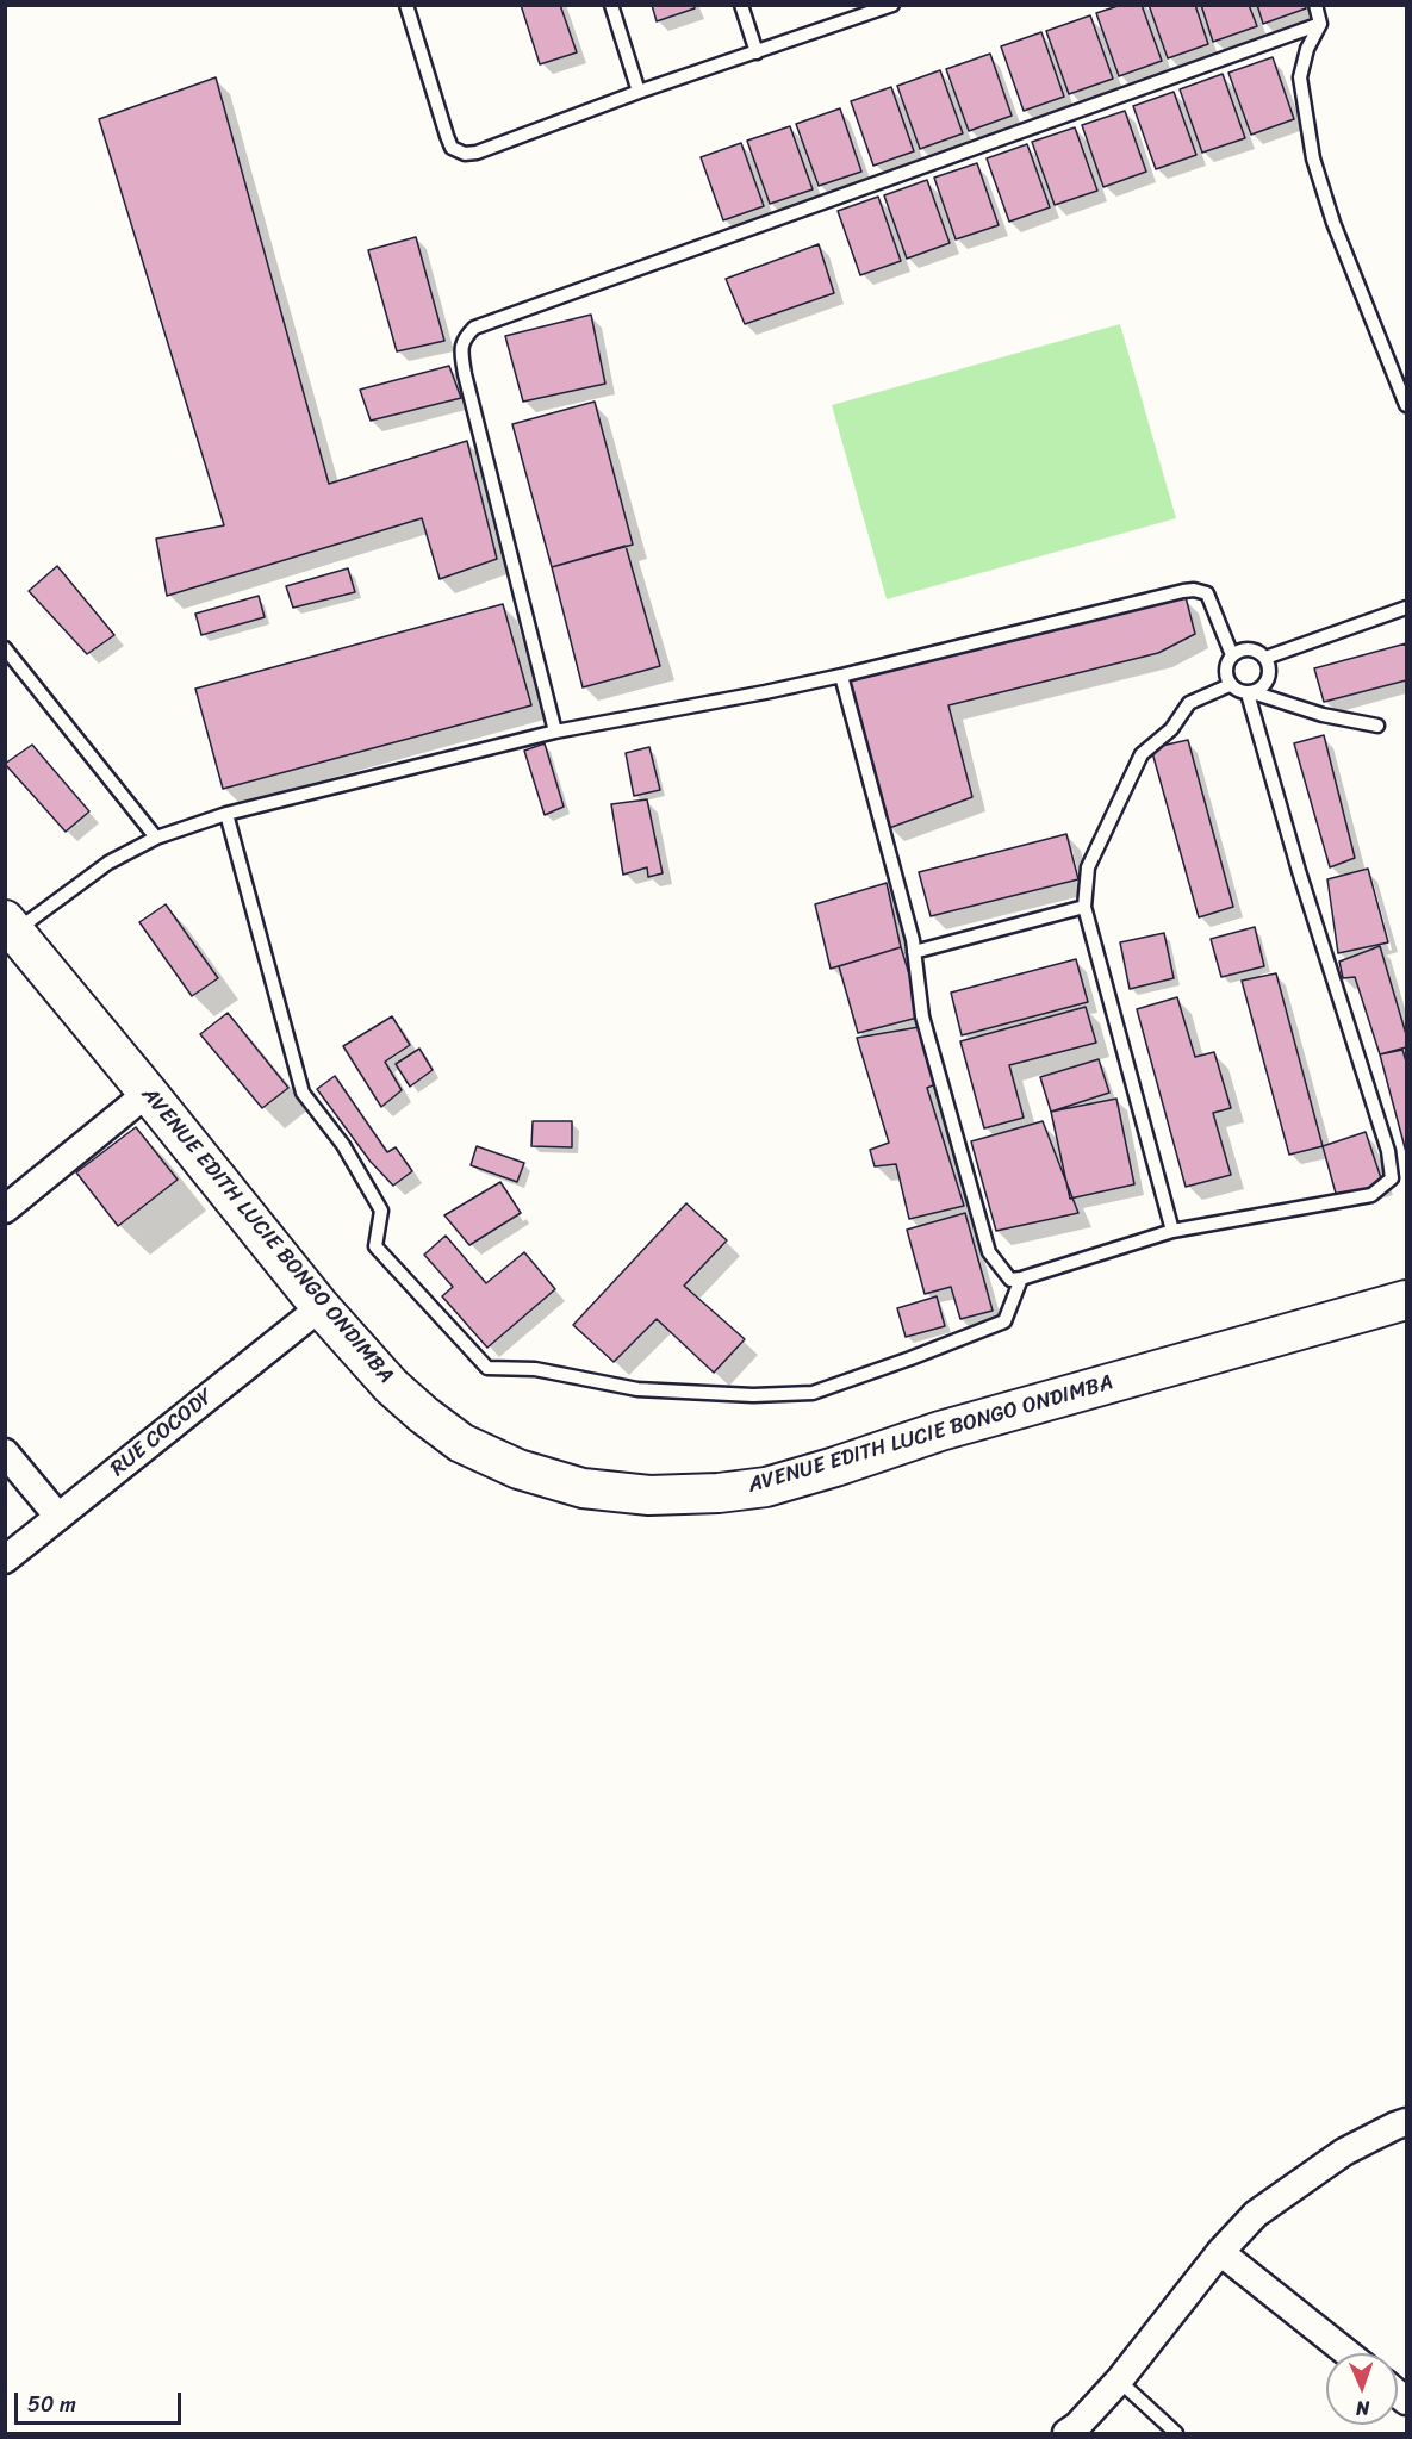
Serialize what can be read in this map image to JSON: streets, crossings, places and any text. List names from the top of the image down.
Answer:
{
  "streets": {
    "main road": ["AVENUE EDITH LUCIE BONGO ONDIMBA"],
    "street": ["RUE COCODY"]
  },
  "crossings": [
    ["AVENUE EDITH LUCIE BONGO ONDIMBA", "RUE COCODY"]
  ],
  "scale_bar": "50 m",
  "north": "bottom"
}
